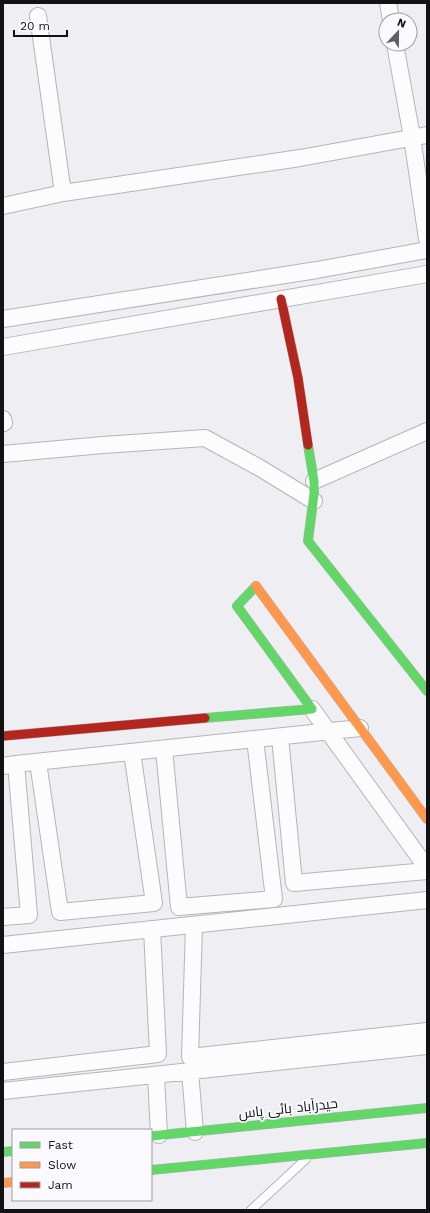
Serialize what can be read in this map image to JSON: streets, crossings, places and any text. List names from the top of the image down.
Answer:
{
  "streets": {
    "main road": ["حیدرآباد بائی پاس"]
  },
  "legend": ["Fast", "Slow", "Jam"],
  "scale_bar": "20 m",
  "north": "top"
}
